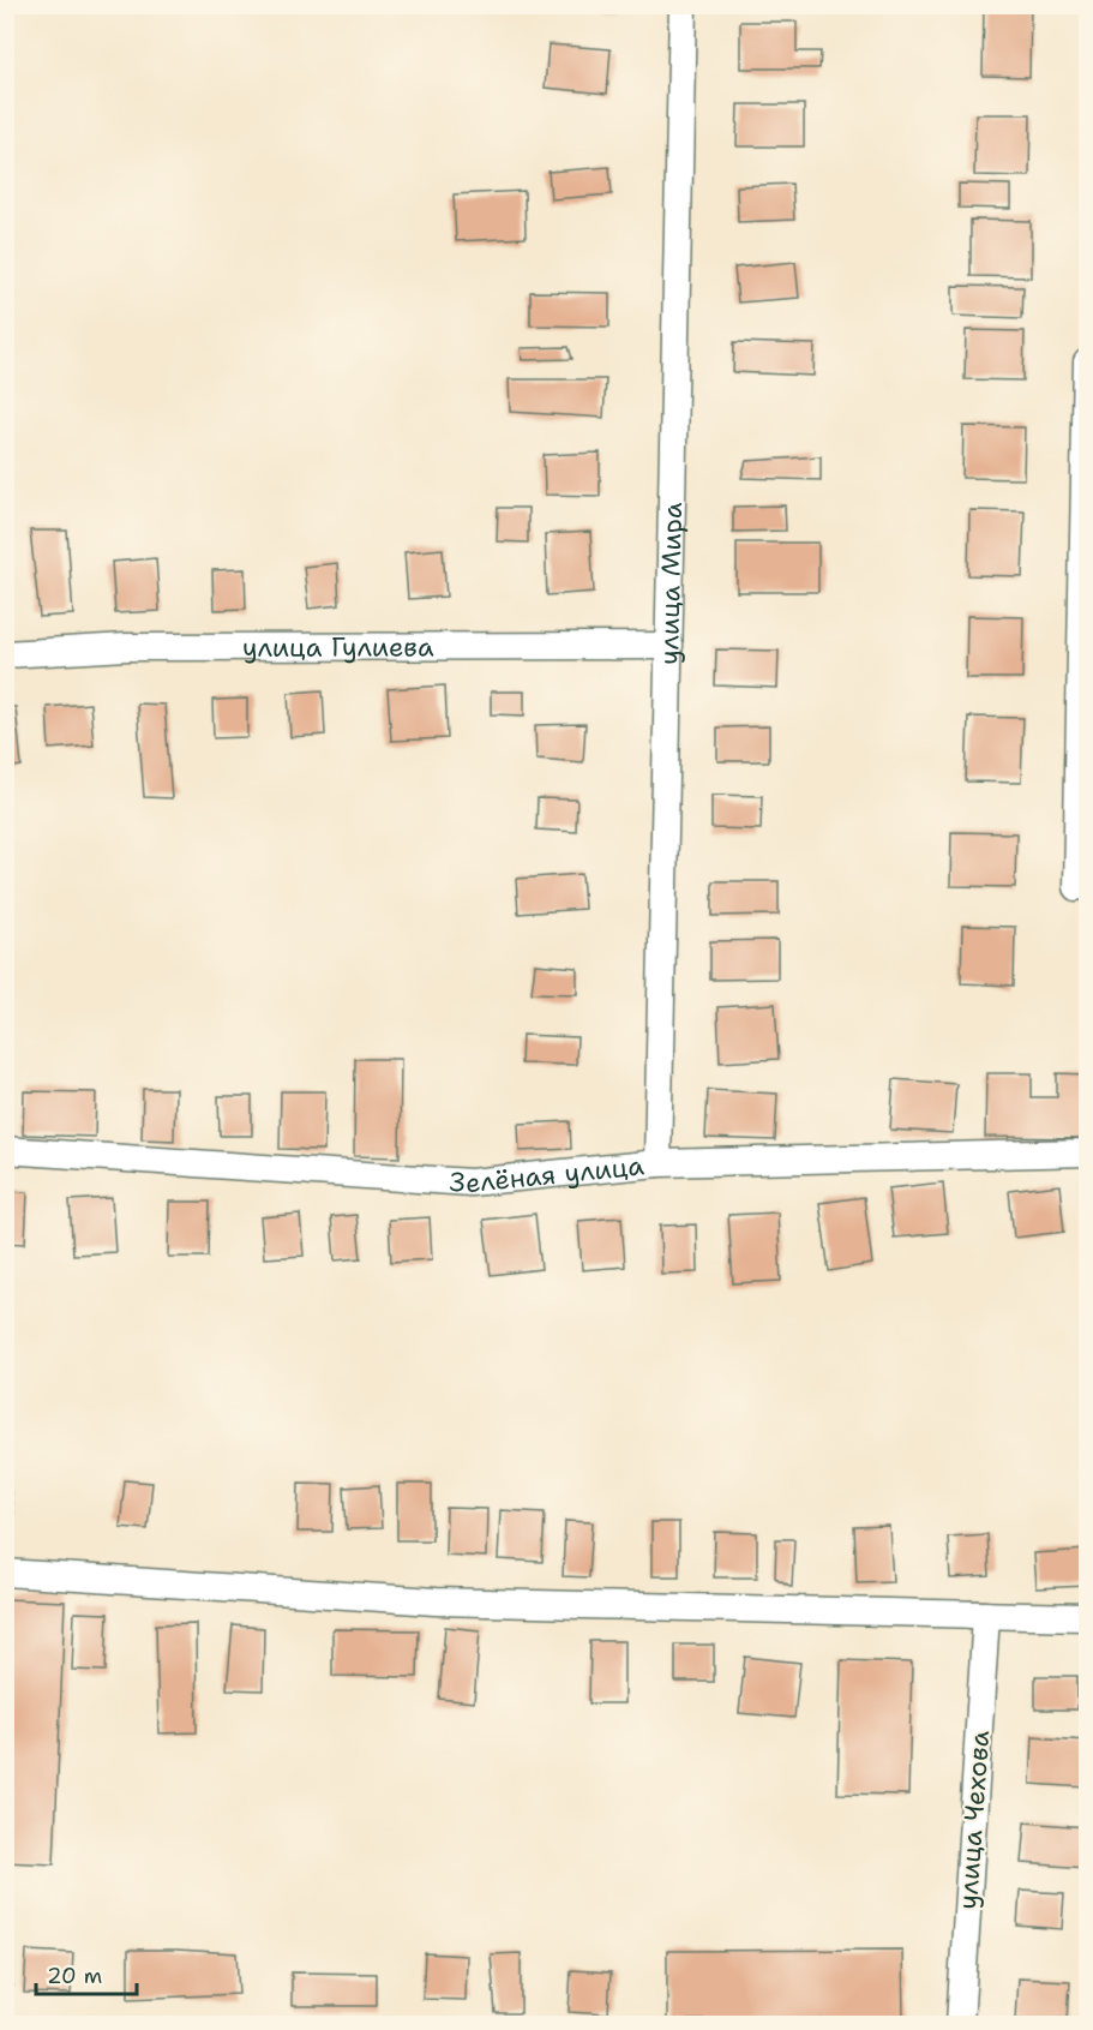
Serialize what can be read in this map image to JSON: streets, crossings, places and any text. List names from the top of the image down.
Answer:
{
  "streets": {
    "street": [
      "улица Мира",
      "улица Гулиева",
      "Зелёная улица",
      "улица Чехова"
    ]
  },
  "crossings": [
    ["улица Мира", "улица Гулиева"],
    ["улица Мира", "Зелёная улица"]
  ],
  "scale_bar": "20 m"
}
